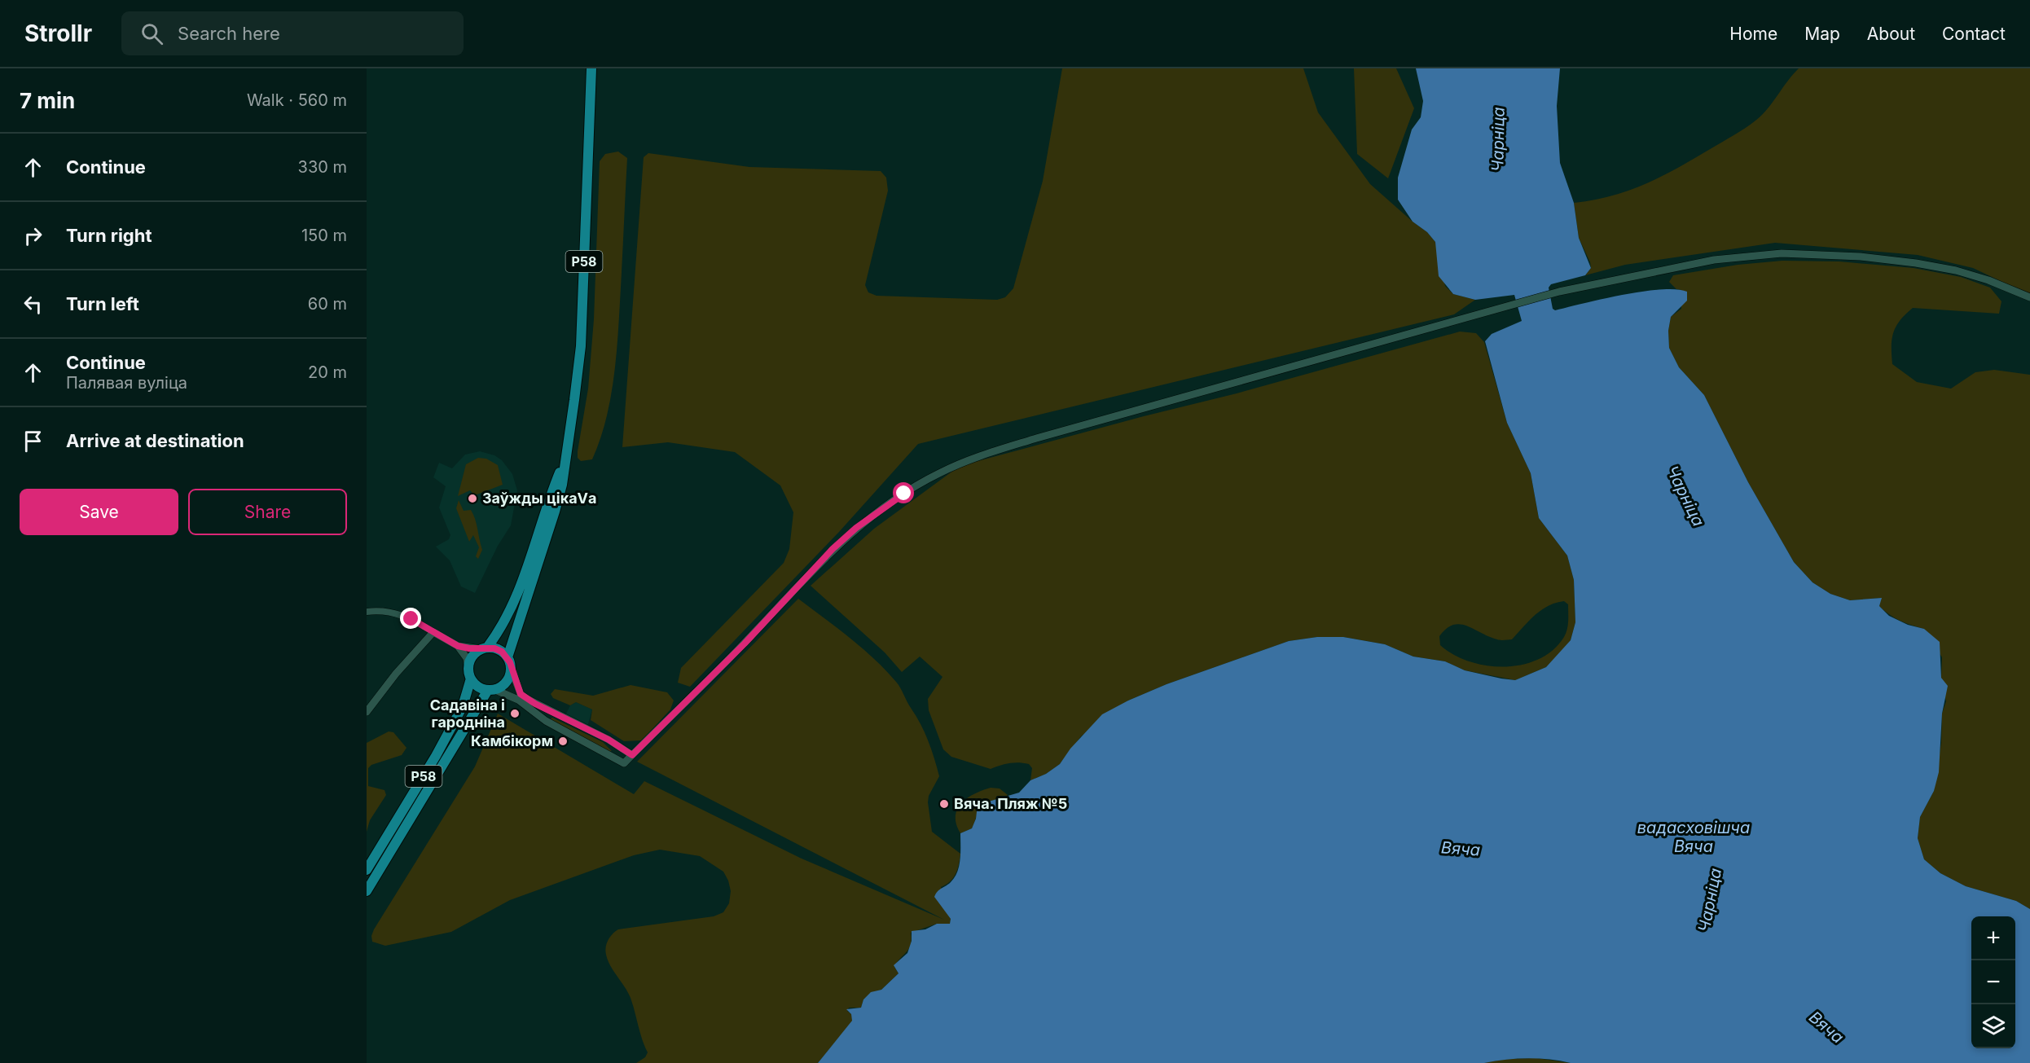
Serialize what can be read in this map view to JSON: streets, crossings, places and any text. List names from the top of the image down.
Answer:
{
  "streets": {
    "main road": ["Р58"]
  },
  "water": ["Чарніца", "вадасховішча Вяча", "Вяча"],
  "places": [
    "Заўжды цікаVа",
    "Садавіна і гародніна",
    "Камбікорм",
    "Вяча. Пляж №5"
  ],
  "page": {
    "header": "Strollr",
    "search": "Search here",
    "nav": [
      "Home",
      "Map",
      "About",
      "Contact"
    ],
    "heading": ["7 min", "Walk · 560 m"],
    "list": [
      ["Continue", "330 m"],
      ["Turn right", "150 m"],
      ["Turn left", "60 m"],
      ["Continue", "Палявая вуліца", "20 m"],
      "Arrive at destination"
    ],
    "buttons": ["Save", "Share"],
    "map_buttons": ["+", "−"]
  }
}
